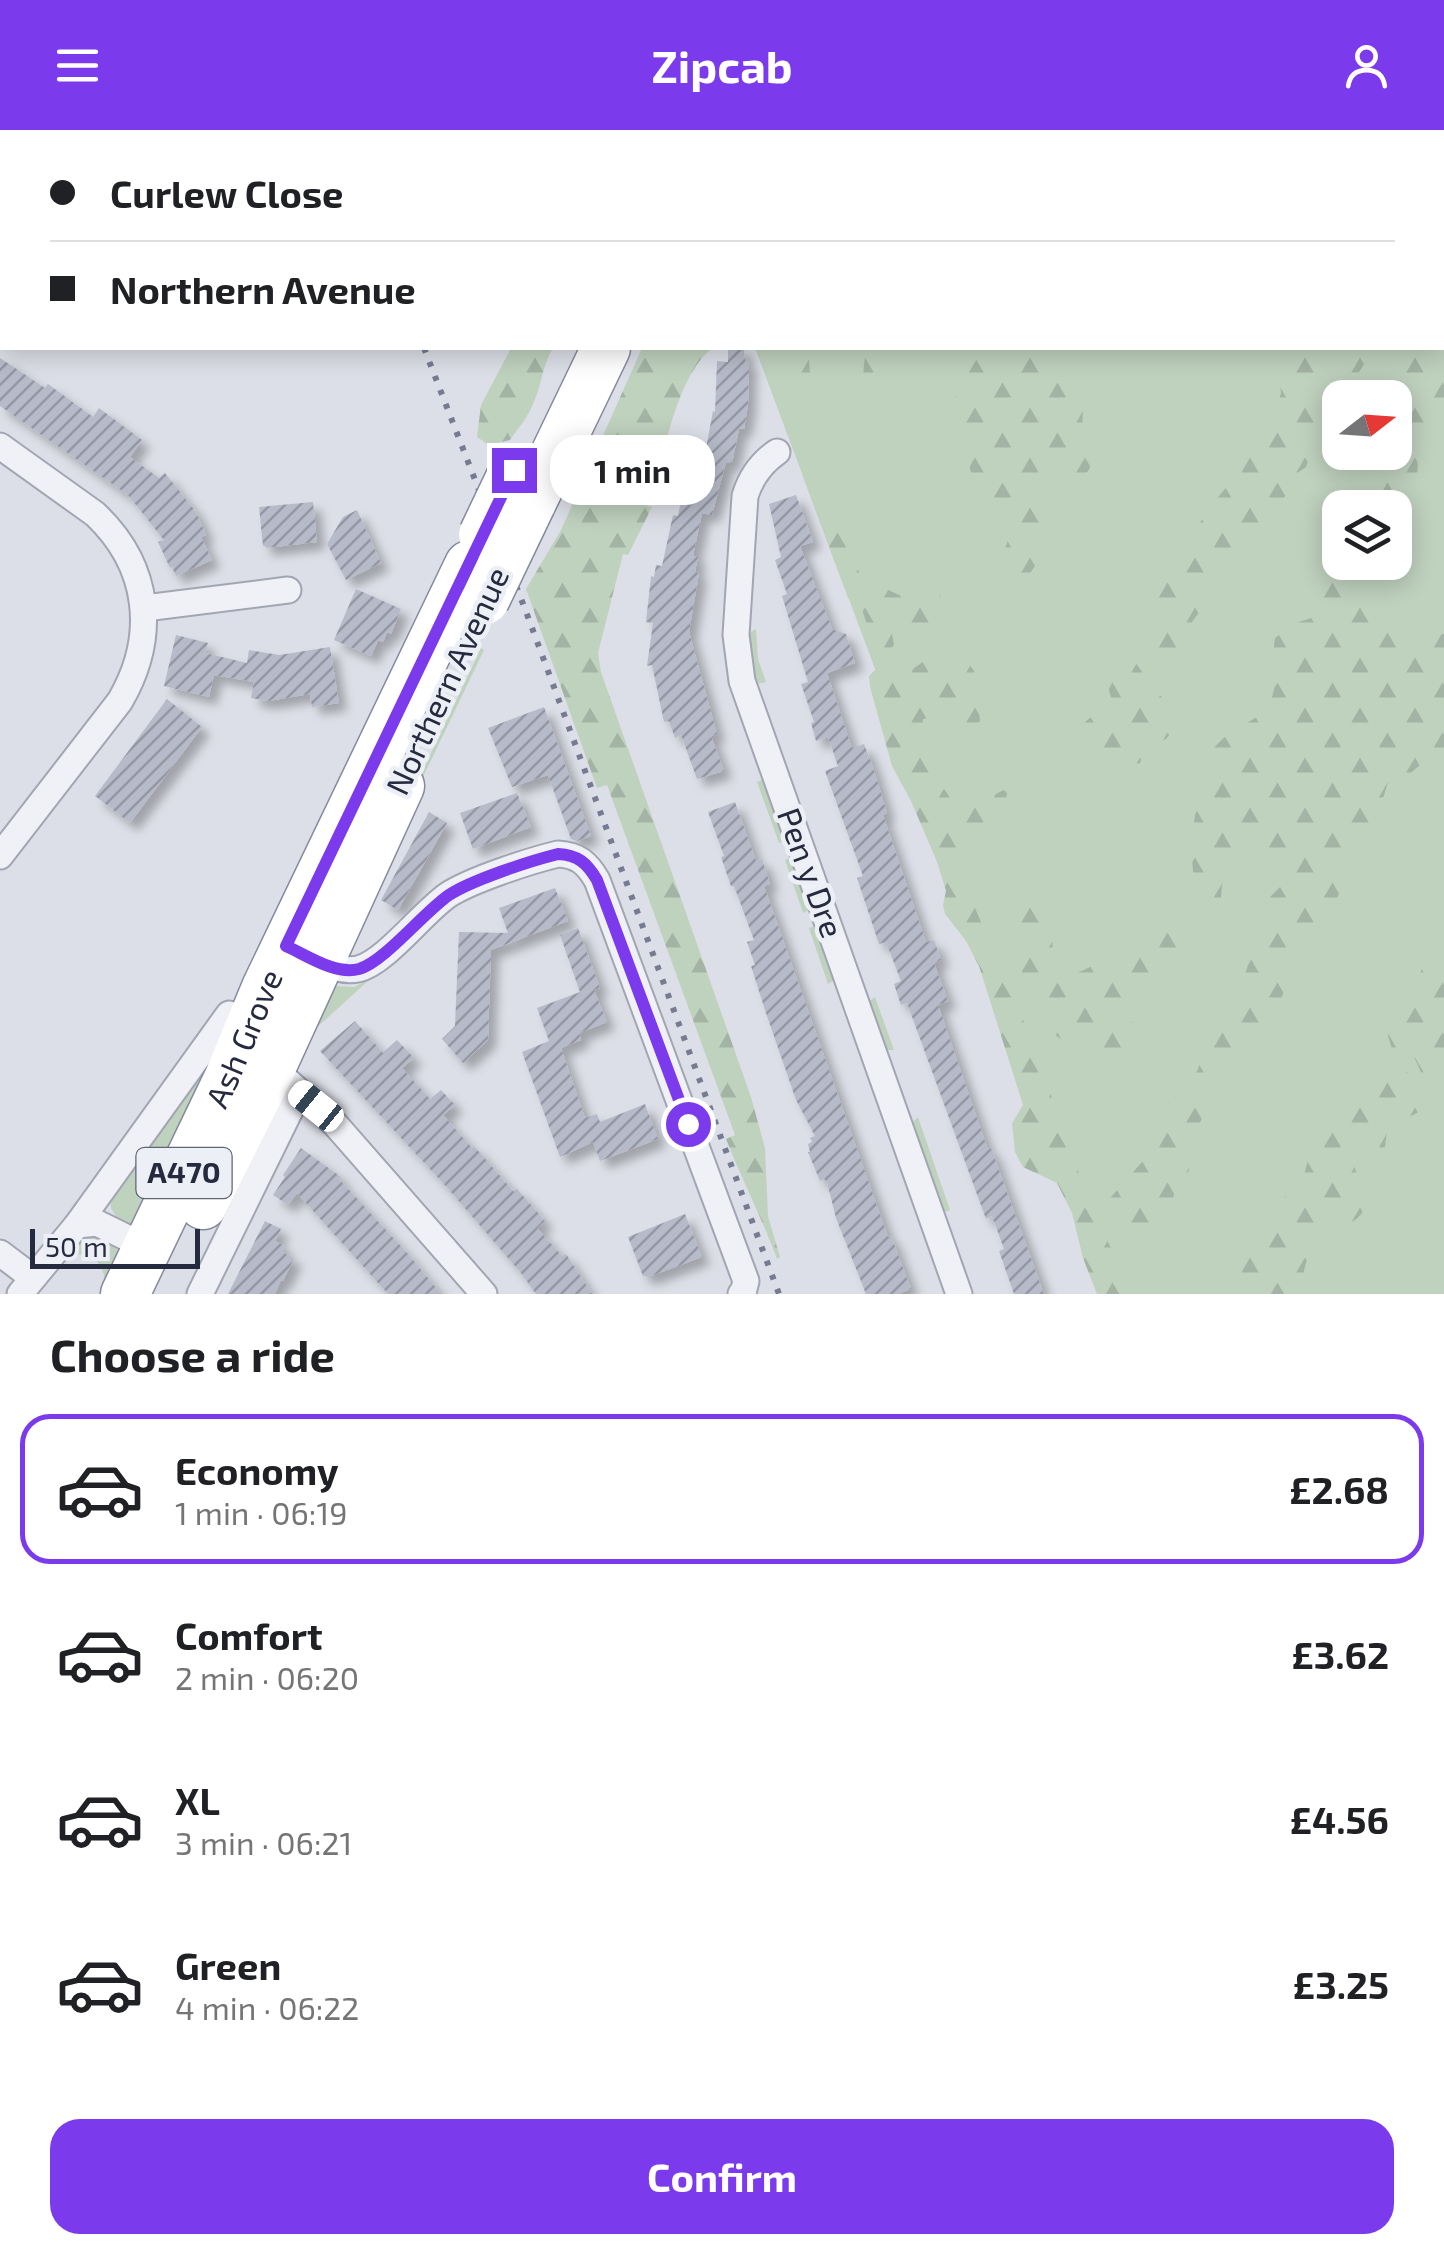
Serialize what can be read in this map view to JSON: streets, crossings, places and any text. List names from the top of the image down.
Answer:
{
  "streets": {
    "highway": ["Northern Avenue", "Ash Grove", "A470"],
    "street": ["Pen y Dre"]
  },
  "crossings": [
    ["Northern Avenue", "Ash Grove"]
  ],
  "scale_bar": "50 m",
  "north": "right",
  "page": {
    "header": "Zipcab",
    "banner": ["Curlew Close", "Northern Avenue"],
    "bubble": "1 min",
    "scale": "50 m",
    "heading": "Choose a ride",
    "list": [
      {
        "name": "Economy",
        "note": "1 min · 06:19",
        "value": "£2.68"
      },
      {
        "name": "Comfort",
        "note": "2 min · 06:20",
        "value": "£3.62"
      },
      {
        "name": "XL",
        "note": "3 min · 06:21",
        "value": "£4.56"
      },
      {
        "name": "Green",
        "note": "4 min · 06:22",
        "value": "£3.25"
      }
    ],
    "buttons": "Confirm"
  }
}
